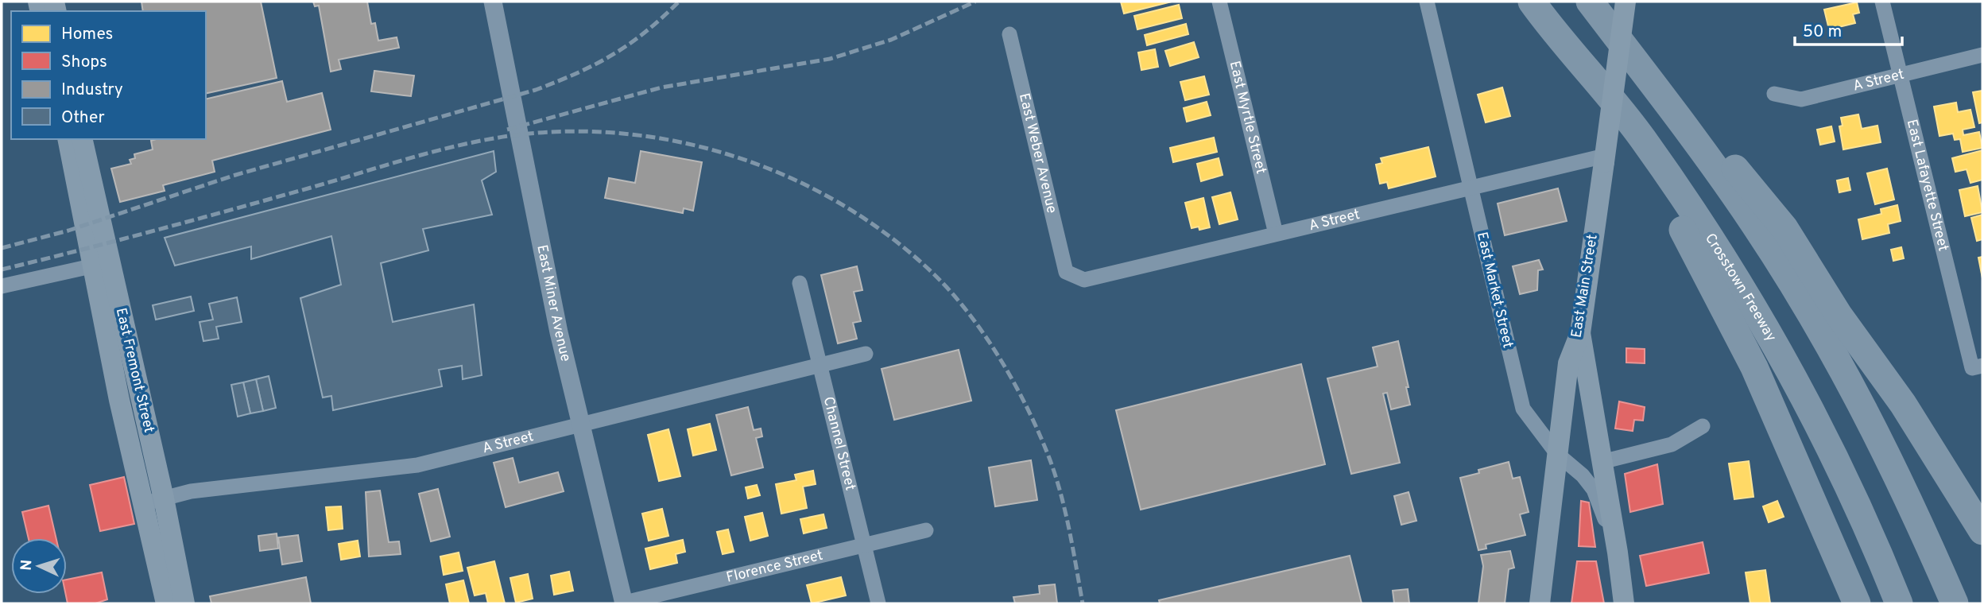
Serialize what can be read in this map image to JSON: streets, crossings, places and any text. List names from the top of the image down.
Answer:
{
  "streets": {
    "highway": ["Crosstown Freeway"],
    "main road": ["East Main Street", "East Market Street", "East Fremont Street"],
    "street": [
      "A Street",
      "East Myrtle Street",
      "East Weber Avenue",
      "East Lafayette Street",
      "East Miner Avenue",
      "Channel Street",
      "Florence Street"
    ]
  },
  "crossings": [
    ["A Street", "East Myrtle Street"],
    ["A Street", "East Weber Avenue"],
    ["A Street", "East Lafayette Street"],
    ["A Street", "East Main Street"],
    ["A Street", "East Market Street"],
    ["A Street", "East Miner Avenue"],
    ["A Street", "East Fremont Street"],
    ["A Street", "Channel Street"],
    ["East Main Street", "East Market Street"],
    ["East Miner Avenue", "Florence Street"],
    ["Channel Street", "Florence Street"]
  ],
  "legend": [
    "Homes",
    "Shops",
    "Industry",
    "Other"
  ],
  "scale_bar": "50 m",
  "north": "left"
}
